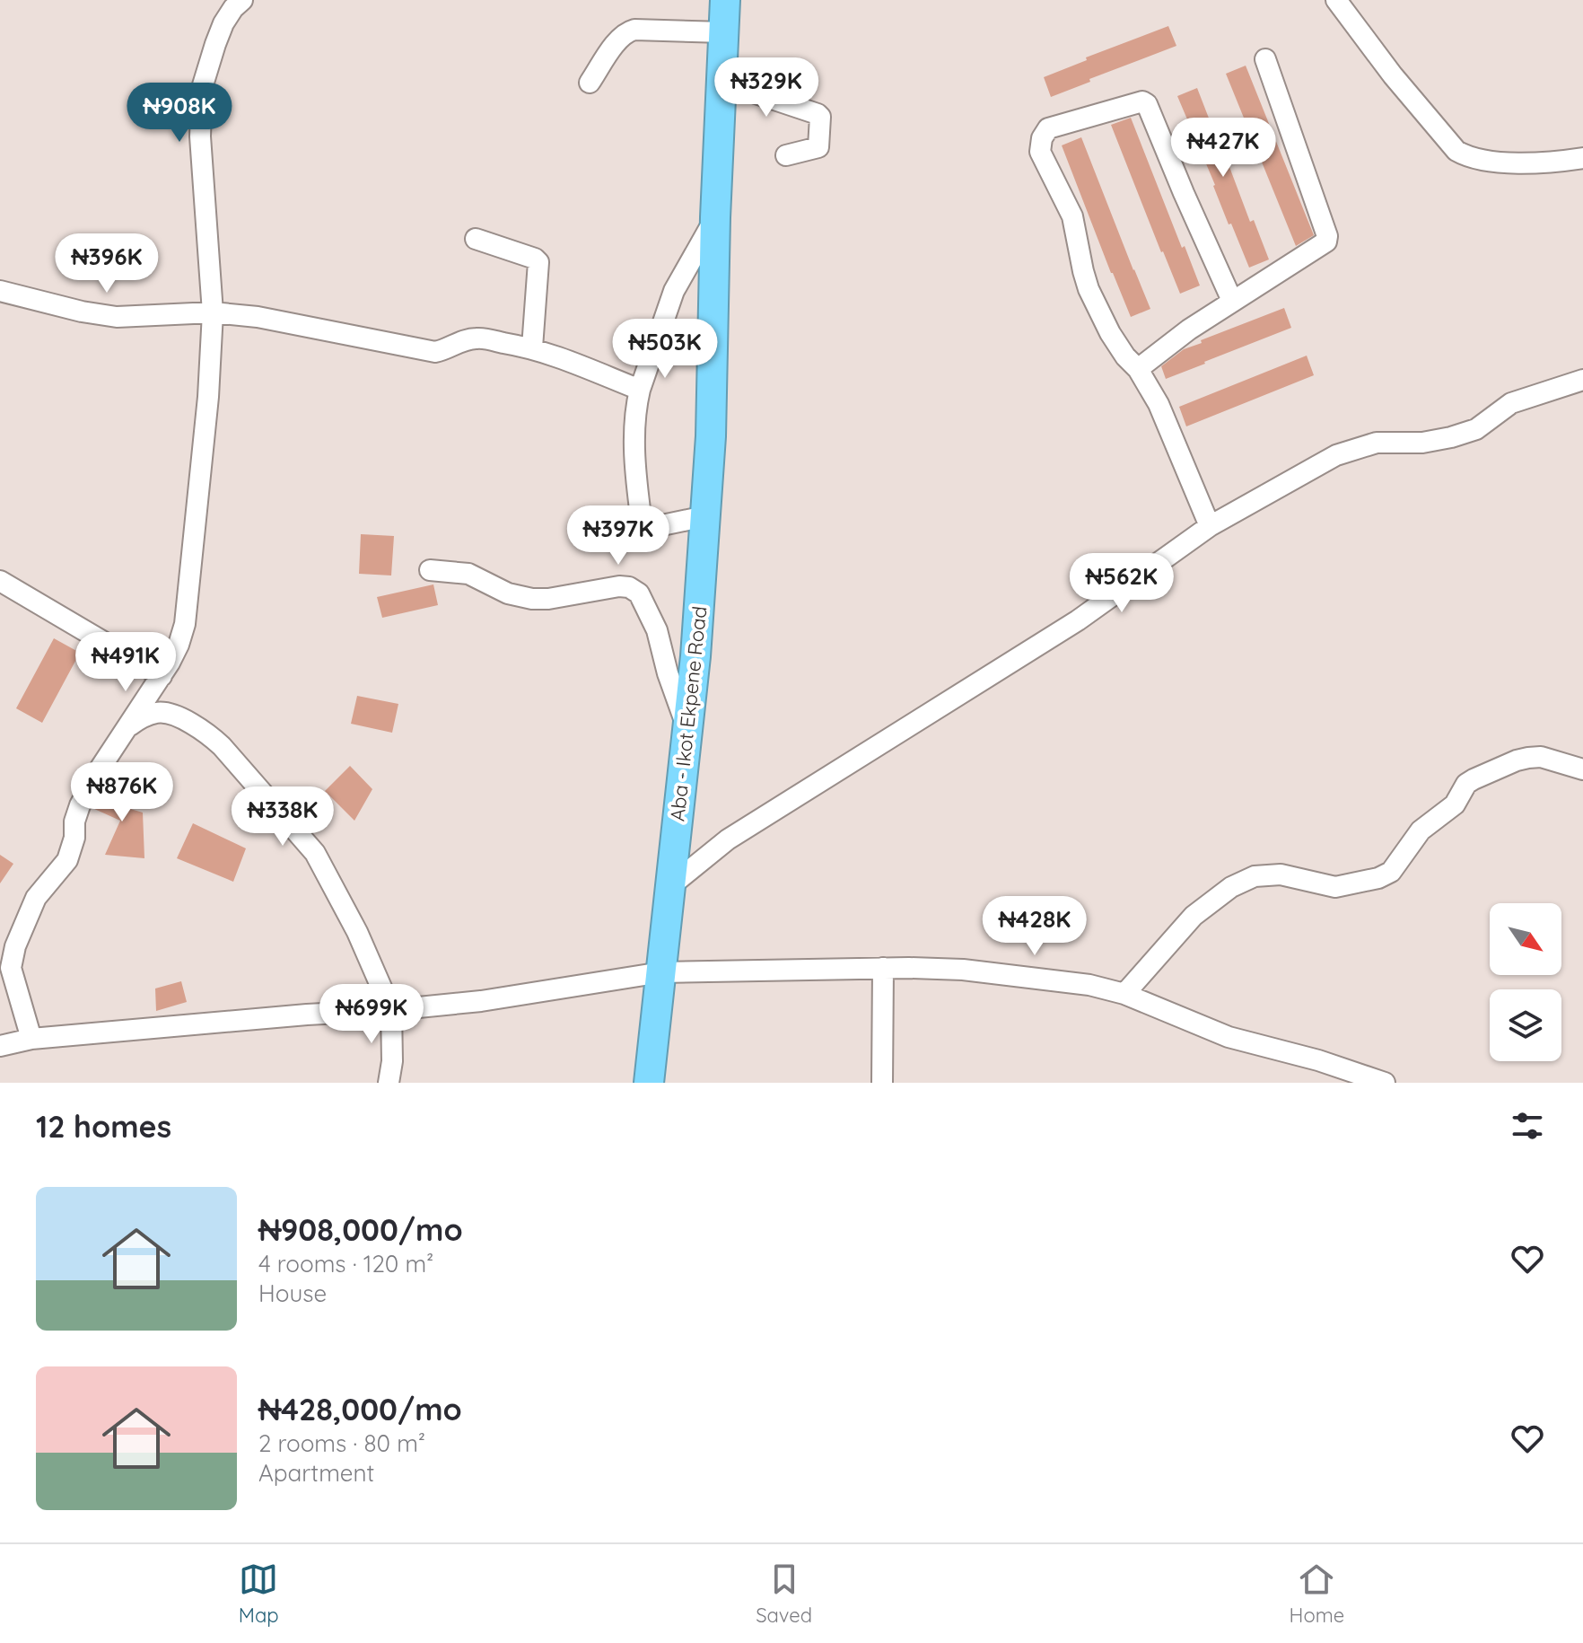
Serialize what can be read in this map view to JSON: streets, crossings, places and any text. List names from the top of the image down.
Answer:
{
  "streets": {
    "highway": ["Aba - Ikot Ekpene Road"]
  },
  "north": "bottom right",
  "page": {
    "price": [
      "₦329K",
      "₦908K",
      "₦427K",
      "₦396K",
      "₦503K",
      "₦397K",
      "₦562K",
      "₦491K",
      "₦876K",
      "₦338K",
      "₦428K",
      "₦699K"
    ],
    "heading": "12 homes",
    "list": [
      {
        "name": "₦908,000/mo",
        "note": "4 rooms · 120 m² · House"
      },
      {
        "name": "₦428,000/mo",
        "note": "2 rooms · 80 m² · Apartment"
      }
    ],
    "tabs": ["Map", "Saved", "Home"]
  }
}
